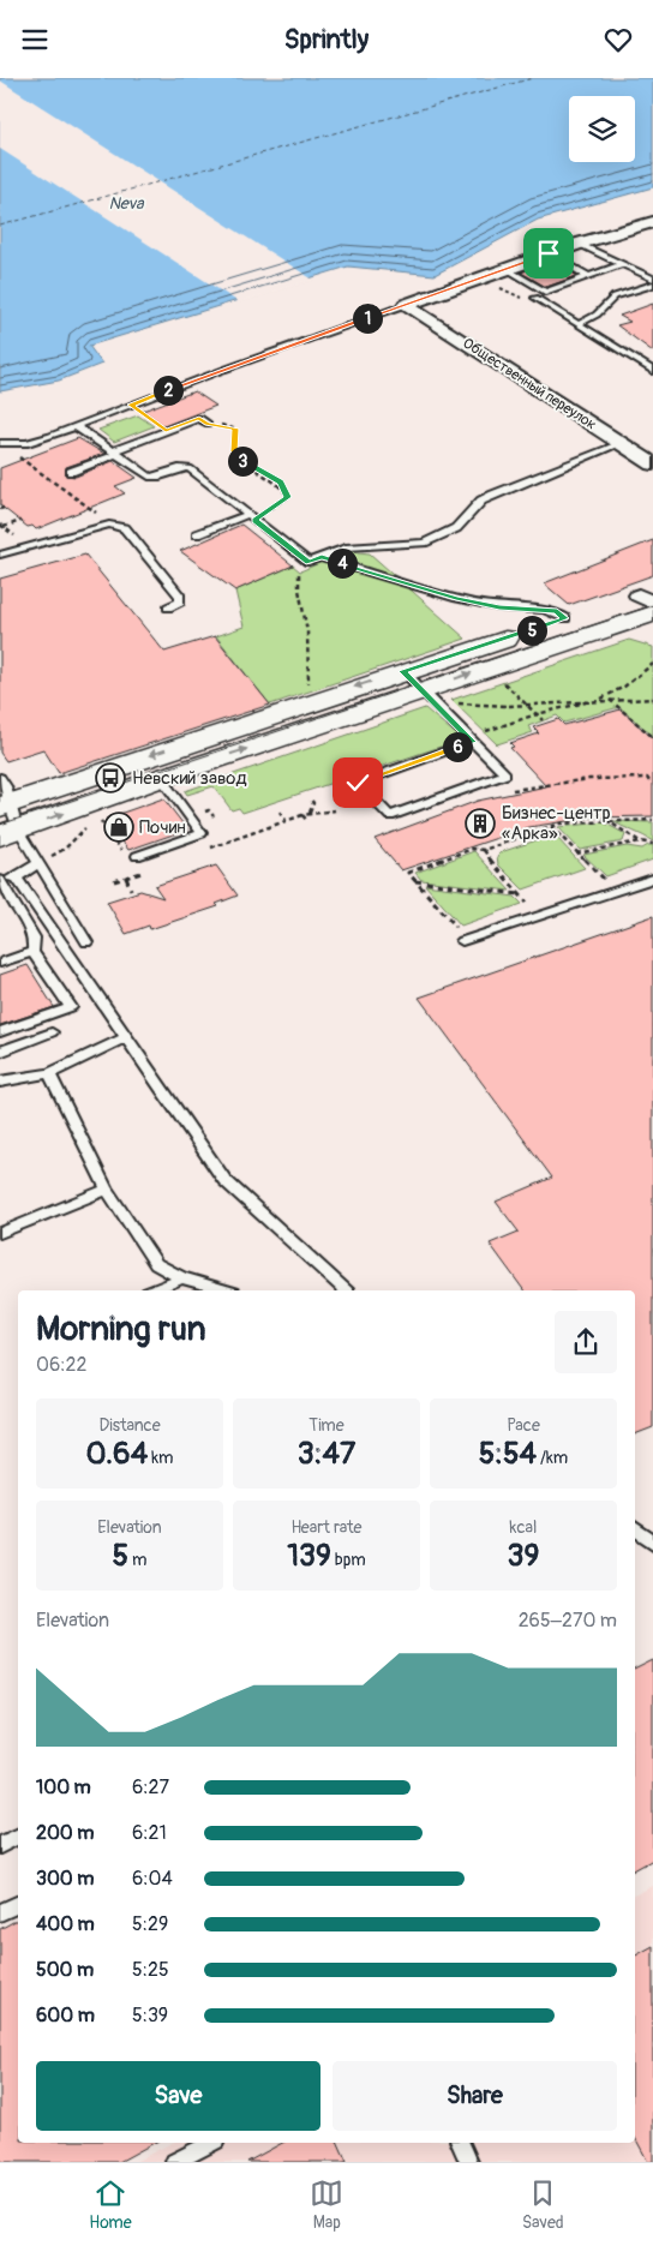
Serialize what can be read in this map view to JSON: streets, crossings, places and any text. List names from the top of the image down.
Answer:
{
  "streets": {
    "street": ["Общественный переулок"]
  },
  "water": ["Neva"],
  "places": {
    "bus stop": ["Невский завод"],
    "building": ["Бизнес-центр «Арка»"],
    "shop": ["Почин"]
  },
  "page": {
    "header": "Sprintly",
    "pins": [
      "1",
      "2",
      "3",
      "4",
      "5",
      "6"
    ],
    "heading": ["Morning run", "06:22"],
    "stats": [
      ["Distance", "0.64 km"],
      ["Time", "3:47"],
      ["Pace", "5:54 /km"],
      ["Elevation", "5 m"],
      ["Heart rate", "139 bpm"],
      ["kcal", "39"]
    ],
    "chart": ["Elevation", "265–270 m"],
    "list": [
      {
        "name": "100 m",
        "note": "6:27"
      },
      {
        "name": "200 m",
        "note": "6:21"
      },
      {
        "name": "300 m",
        "note": "6:04"
      },
      {
        "name": "400 m",
        "note": "5:29"
      },
      {
        "name": "500 m",
        "note": "5:25"
      },
      {
        "name": "600 m",
        "note": "5:39"
      }
    ],
    "buttons": ["Save", "Share"],
    "tabs": ["Home", "Map", "Saved"]
  }
}
